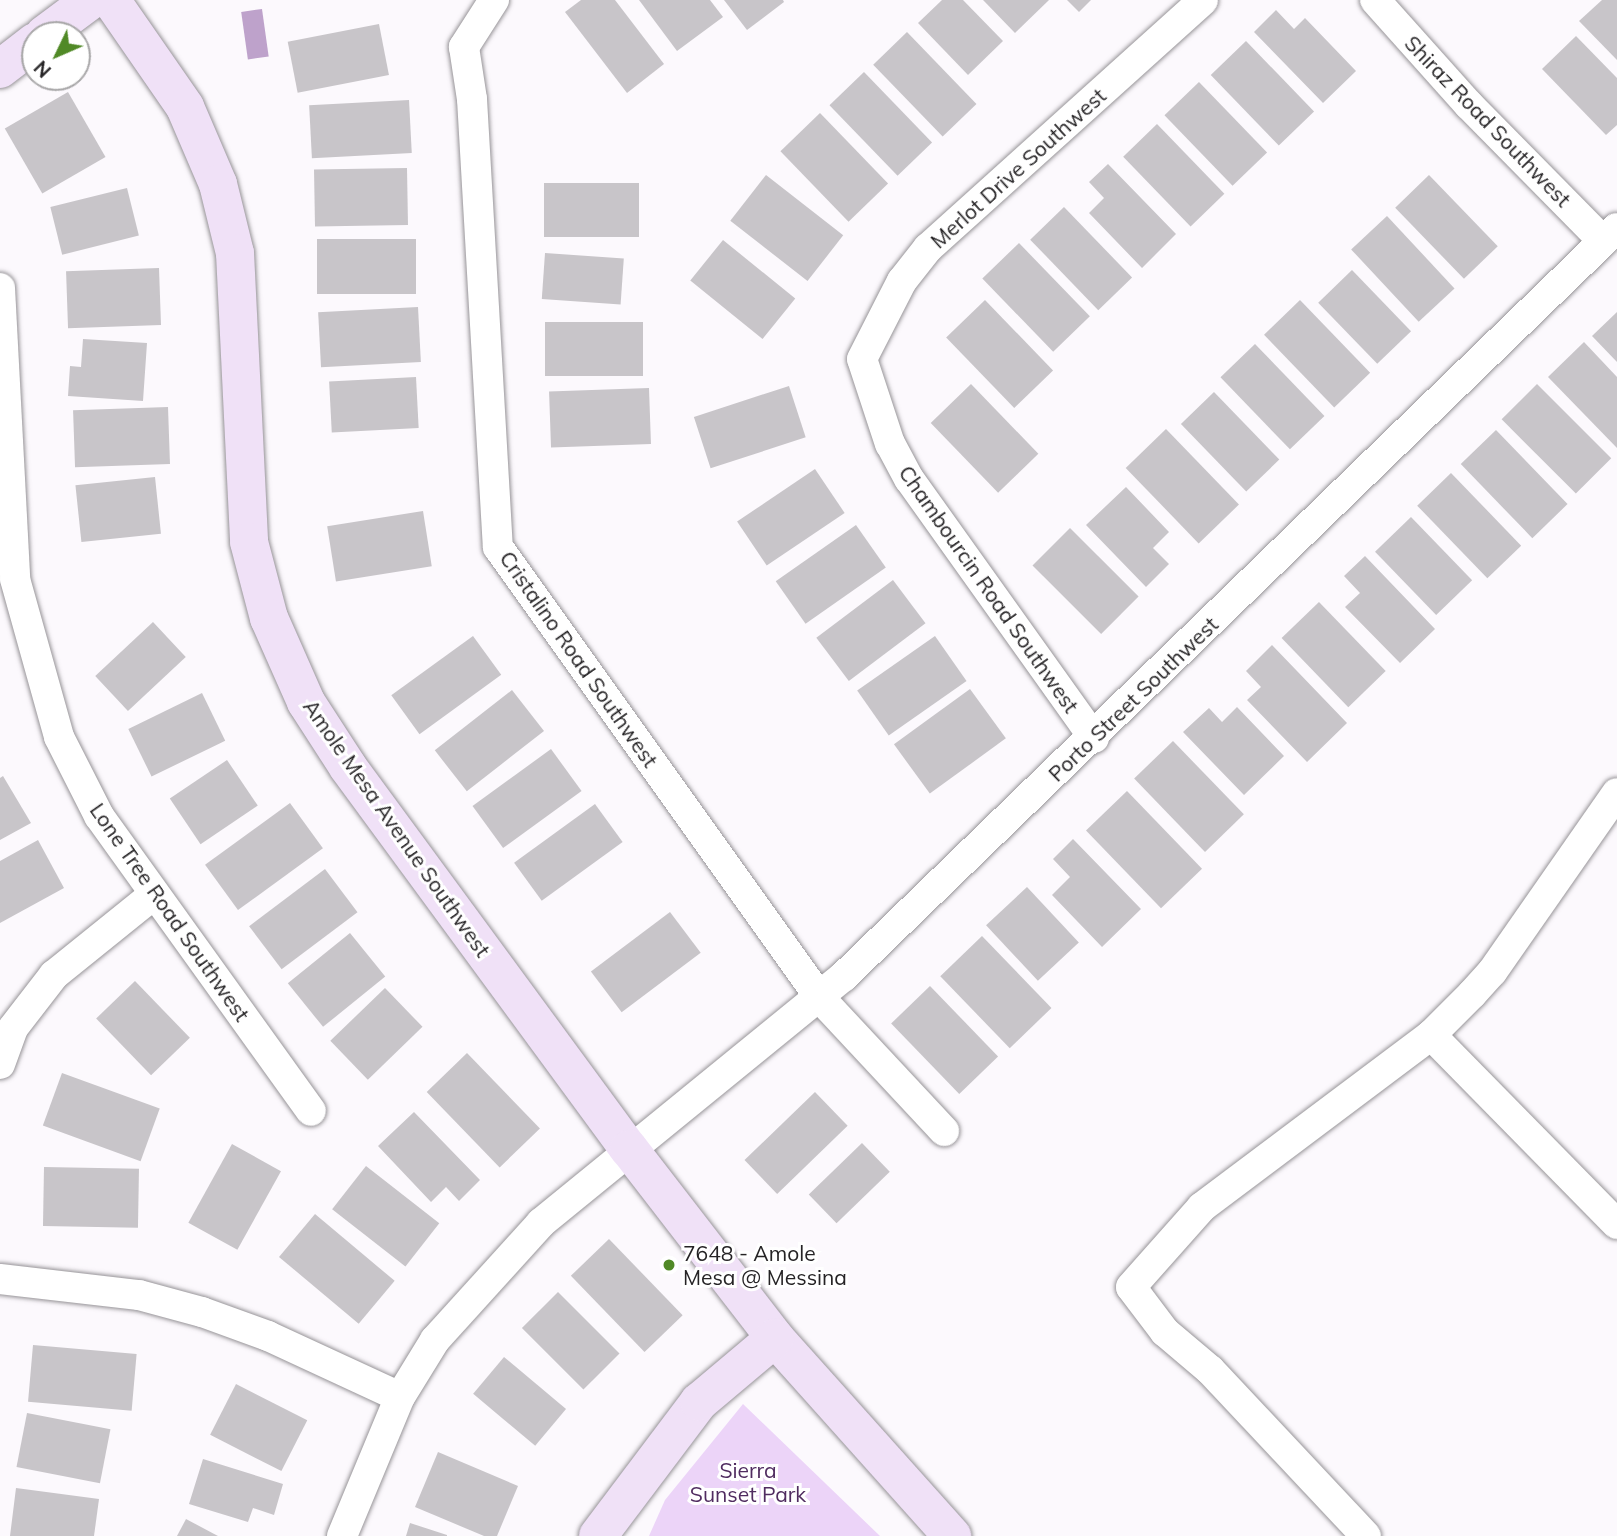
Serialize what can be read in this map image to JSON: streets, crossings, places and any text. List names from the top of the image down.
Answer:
{
  "streets": {
    "street": [
      "Shiraz Road Southwest",
      "Merlot Drive Southwest",
      "Chambourcin Road Southwest",
      "Cristalino Road Southwest",
      "Porto Street Southwest",
      "Amole Mesa Avenue Southwest",
      "Lone Tree Road Southwest"
    ]
  },
  "crossings": [
    ["Shiraz Road Southwest", "Porto Street Southwest"],
    ["Merlot Drive Southwest", "Chambourcin Road Southwest"],
    ["Chambourcin Road Southwest", "Porto Street Southwest"],
    ["Cristalino Road Southwest", "Porto Street Southwest"],
    ["Porto Street Southwest", "Amole Mesa Avenue Southwest"]
  ],
  "parks": ["Sierra Sunset Park"],
  "places": ["7648 - Amole Mesa @ Messina"],
  "north": "bottom left"
}
